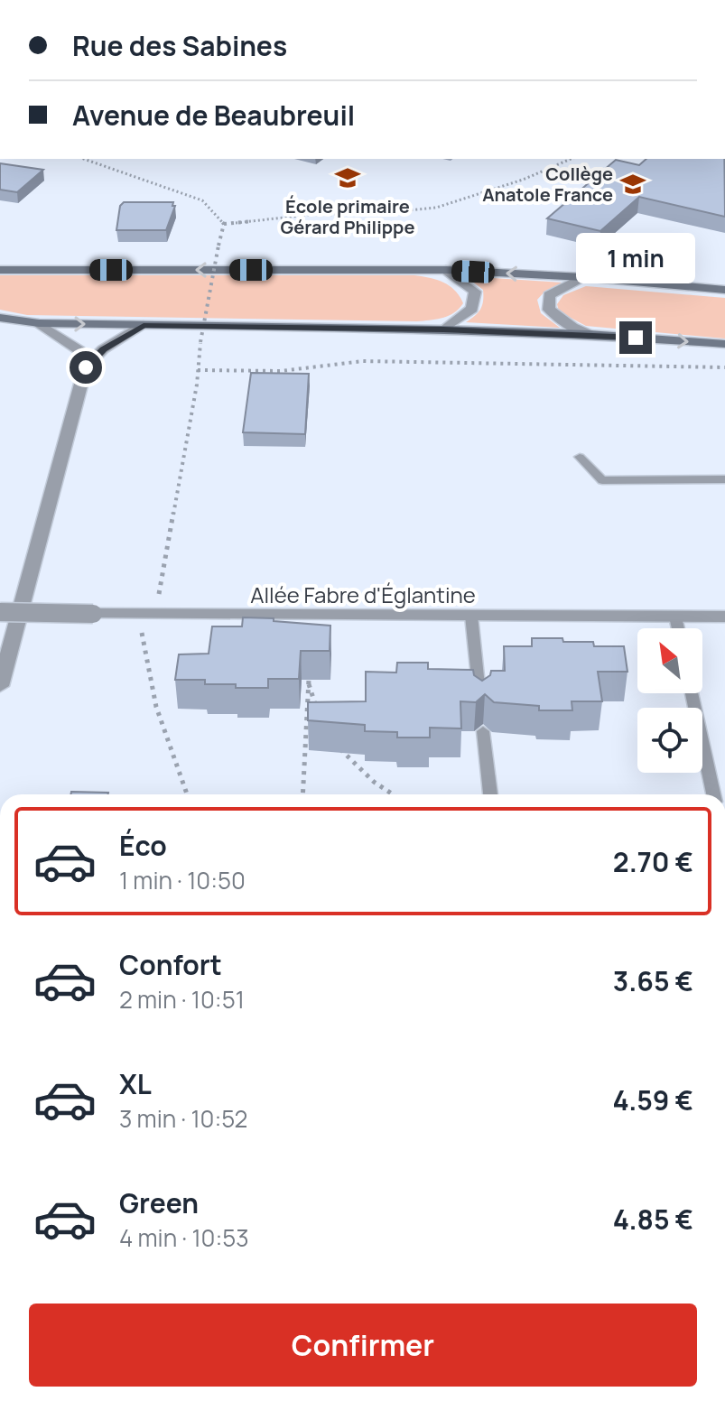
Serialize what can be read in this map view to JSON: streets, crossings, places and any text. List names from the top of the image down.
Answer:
{
  "streets": {
    "street": ["Allée Fabre d'Églantine"]
  },
  "places": {
    "school or university": ["École primaire Gérard Philippe", "Collège Anatole France"]
  },
  "north": "top left",
  "page": {
    "banner": ["Rue des Sabines", "Avenue de Beaubreuil"],
    "bubble": "1 min",
    "list": [
      {
        "name": "Éco",
        "note": "1 min · 10:50",
        "value": "2.70 €"
      },
      {
        "name": "Confort",
        "note": "2 min · 10:51",
        "value": "3.65 €"
      },
      {
        "name": "XL",
        "note": "3 min · 10:52",
        "value": "4.59 €"
      },
      {
        "name": "Green",
        "note": "4 min · 10:53",
        "value": "4.85 €"
      }
    ],
    "buttons": "Confirmer"
  }
}
